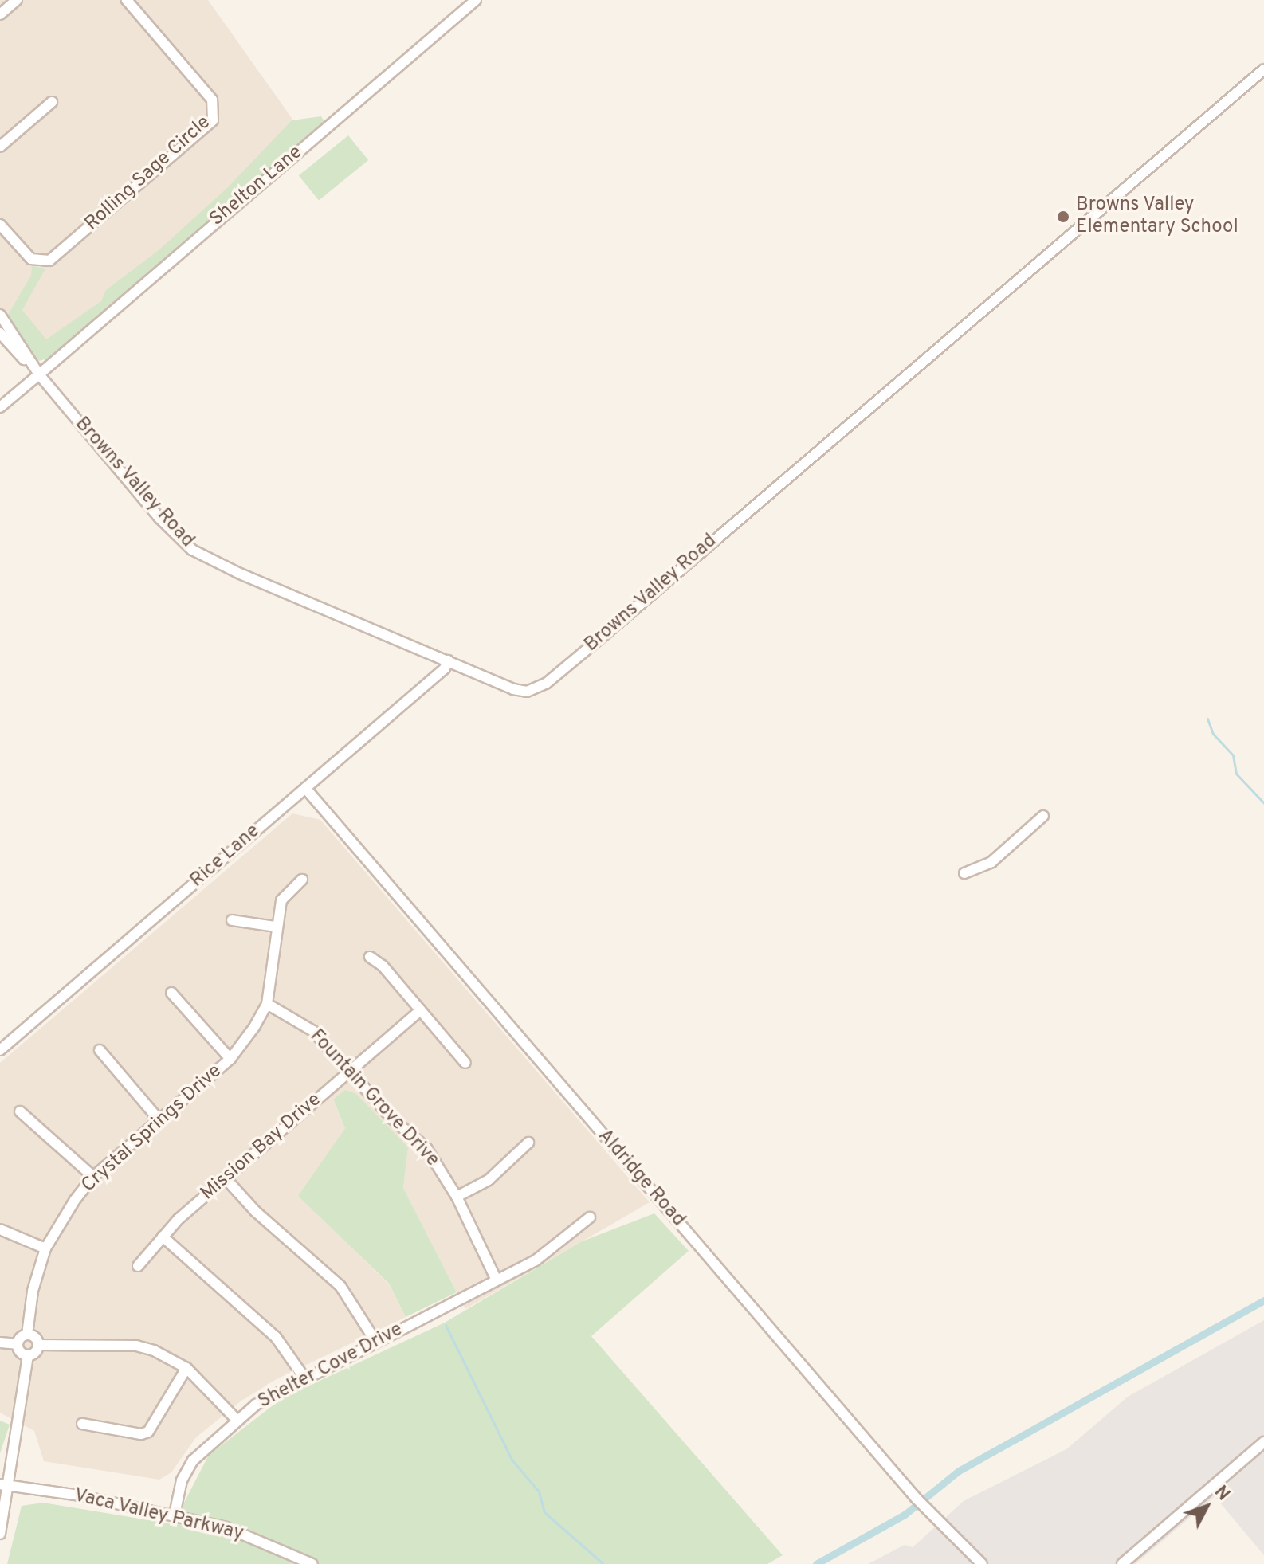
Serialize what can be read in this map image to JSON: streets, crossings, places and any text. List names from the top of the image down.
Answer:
{
  "streets": {
    "street": [
      "Rolling Sage Circle",
      "Shelton Lane",
      "Browns Valley Road",
      "Rice Lane",
      "Fountain Grove Drive",
      "Crystal Springs Drive",
      "Mission Bay Drive",
      "Aldridge Road",
      "Shelter Cove Drive",
      "Vaca Valley Parkway"
    ]
  },
  "crossings": [
    ["Shelton Lane", "Browns Valley Road"],
    ["Browns Valley Road", "Rice Lane"],
    ["Rice Lane", "Aldridge Road"],
    ["Fountain Grove Drive", "Crystal Springs Drive"],
    ["Fountain Grove Drive", "Mission Bay Drive"],
    ["Fountain Grove Drive", "Shelter Cove Drive"],
    ["Shelter Cove Drive", "Vaca Valley Parkway"]
  ],
  "places": ["Browns Valley Elementary School"],
  "north": "top right"
}
